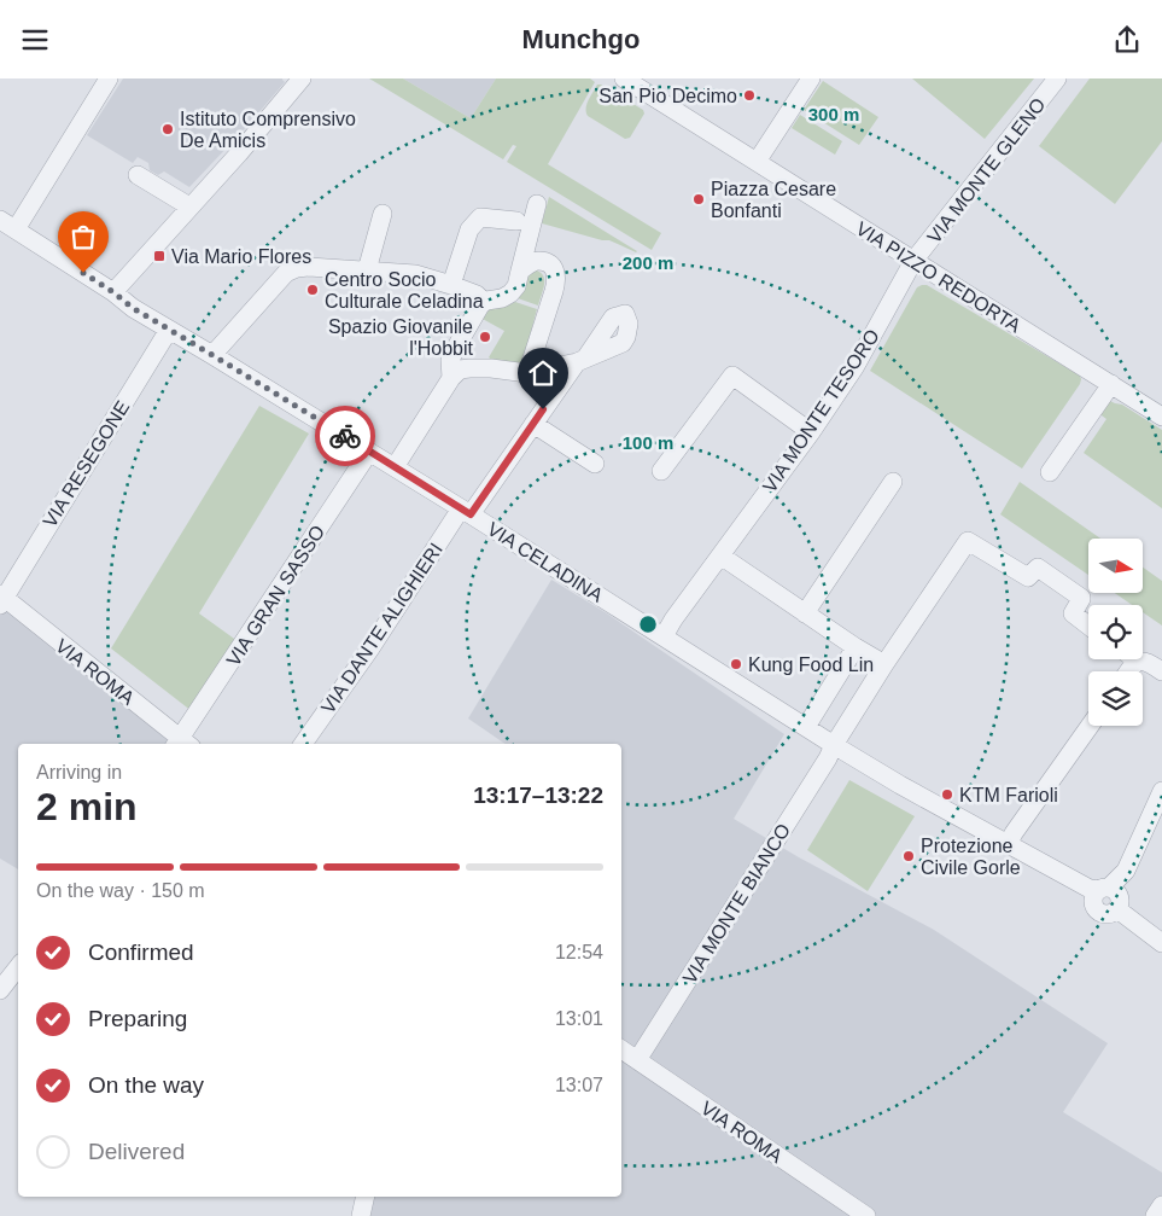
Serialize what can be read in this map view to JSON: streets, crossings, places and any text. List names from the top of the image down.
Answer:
{
  "streets": {
    "street": [
      "VIA MONTE GLENO",
      "VIA PIZZO REDORTA",
      "VIA MONTE TESORO",
      "VIA RESEGONE",
      "VIA CELADINA",
      "VIA GRAN SASSO",
      "VIA DANTE ALIGHIERI",
      "VIA ROMA",
      "VIA MONTE BIANCO"
    ]
  },
  "crossings": [
    ["VIA MONTE GLENO", "VIA PIZZO REDORTA"],
    ["VIA MONTE GLENO", "VIA MONTE TESORO"],
    ["VIA PIZZO REDORTA", "VIA MONTE TESORO"],
    ["VIA MONTE TESORO", "VIA CELADINA"],
    ["VIA RESEGONE", "VIA CELADINA"],
    ["VIA RESEGONE", "VIA ROMA"],
    ["VIA CELADINA", "VIA GRAN SASSO"],
    ["VIA CELADINA", "VIA DANTE ALIGHIERI"],
    ["VIA CELADINA", "VIA MONTE BIANCO"],
    ["VIA GRAN SASSO", "VIA ROMA"],
    ["VIA ROMA", "VIA MONTE BIANCO"]
  ],
  "places": {
    "other": [
      "San Pio Decimo",
      "Istituto Comprensivo De Amicis",
      "Piazza Cesare Bonfanti",
      "Centro Socio Culturale Celadina",
      "Spazio Giovanile l'Hobbit",
      "Kung Food Lin",
      "KTM Farioli",
      "Protezione Civile Gorle"
    ],
    "transit": ["Via Mario Flores"]
  },
  "north": "right",
  "page": {
    "header": "Munchgo",
    "heading": ["2 min", "Arriving in", "13:17–13:22"],
    "bar": "On the way · 150 m",
    "list": [
      ["Confirmed", "12:54"],
      ["Preparing", "13:01"],
      ["On the way", "13:07"],
      "Delivered"
    ]
  },
  "rings": ["300 m", "200 m", "100 m"]
}
